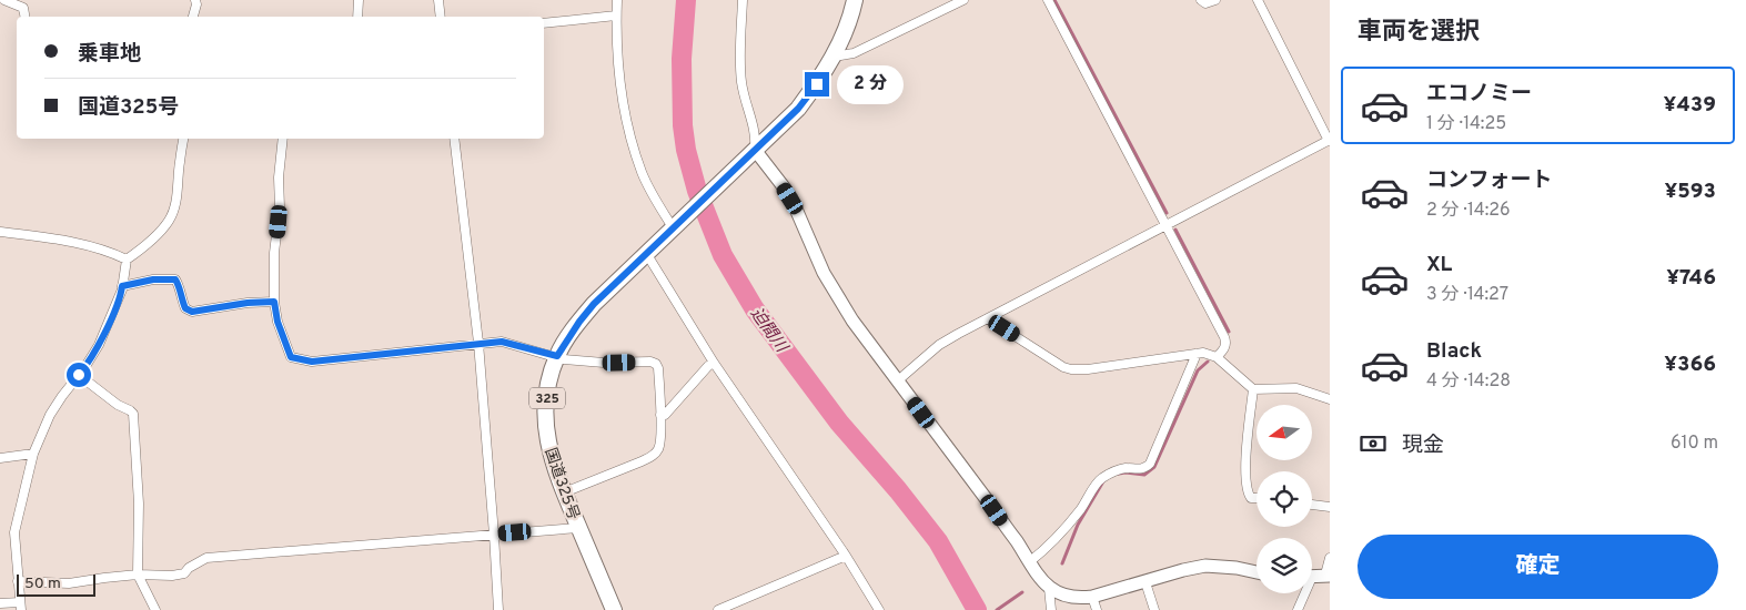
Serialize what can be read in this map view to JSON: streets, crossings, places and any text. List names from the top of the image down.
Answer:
{
  "streets": {
    "highway": ["325", "国道325号"]
  },
  "water": ["迫間川"],
  "scale_bar": "50 m",
  "north": "left",
  "page": {
    "heading": "車両を選択",
    "banner": ["乗車地", "国道325号"],
    "bubble": "2 分",
    "list": [
      {
        "name": "エコノミー",
        "note": "1 分 · 14:25",
        "value": "¥439"
      },
      {
        "name": "コンフォート",
        "note": "2 分 · 14:26",
        "value": "¥593"
      },
      {
        "name": "XL",
        "note": "3 分 · 14:27",
        "value": "¥746"
      },
      {
        "name": "Black",
        "note": "4 分 · 14:28",
        "value": "¥366"
      }
    ],
    "pay": ["現金", "610 m"],
    "buttons": "確定",
    "scale": "50 m"
  }
}
